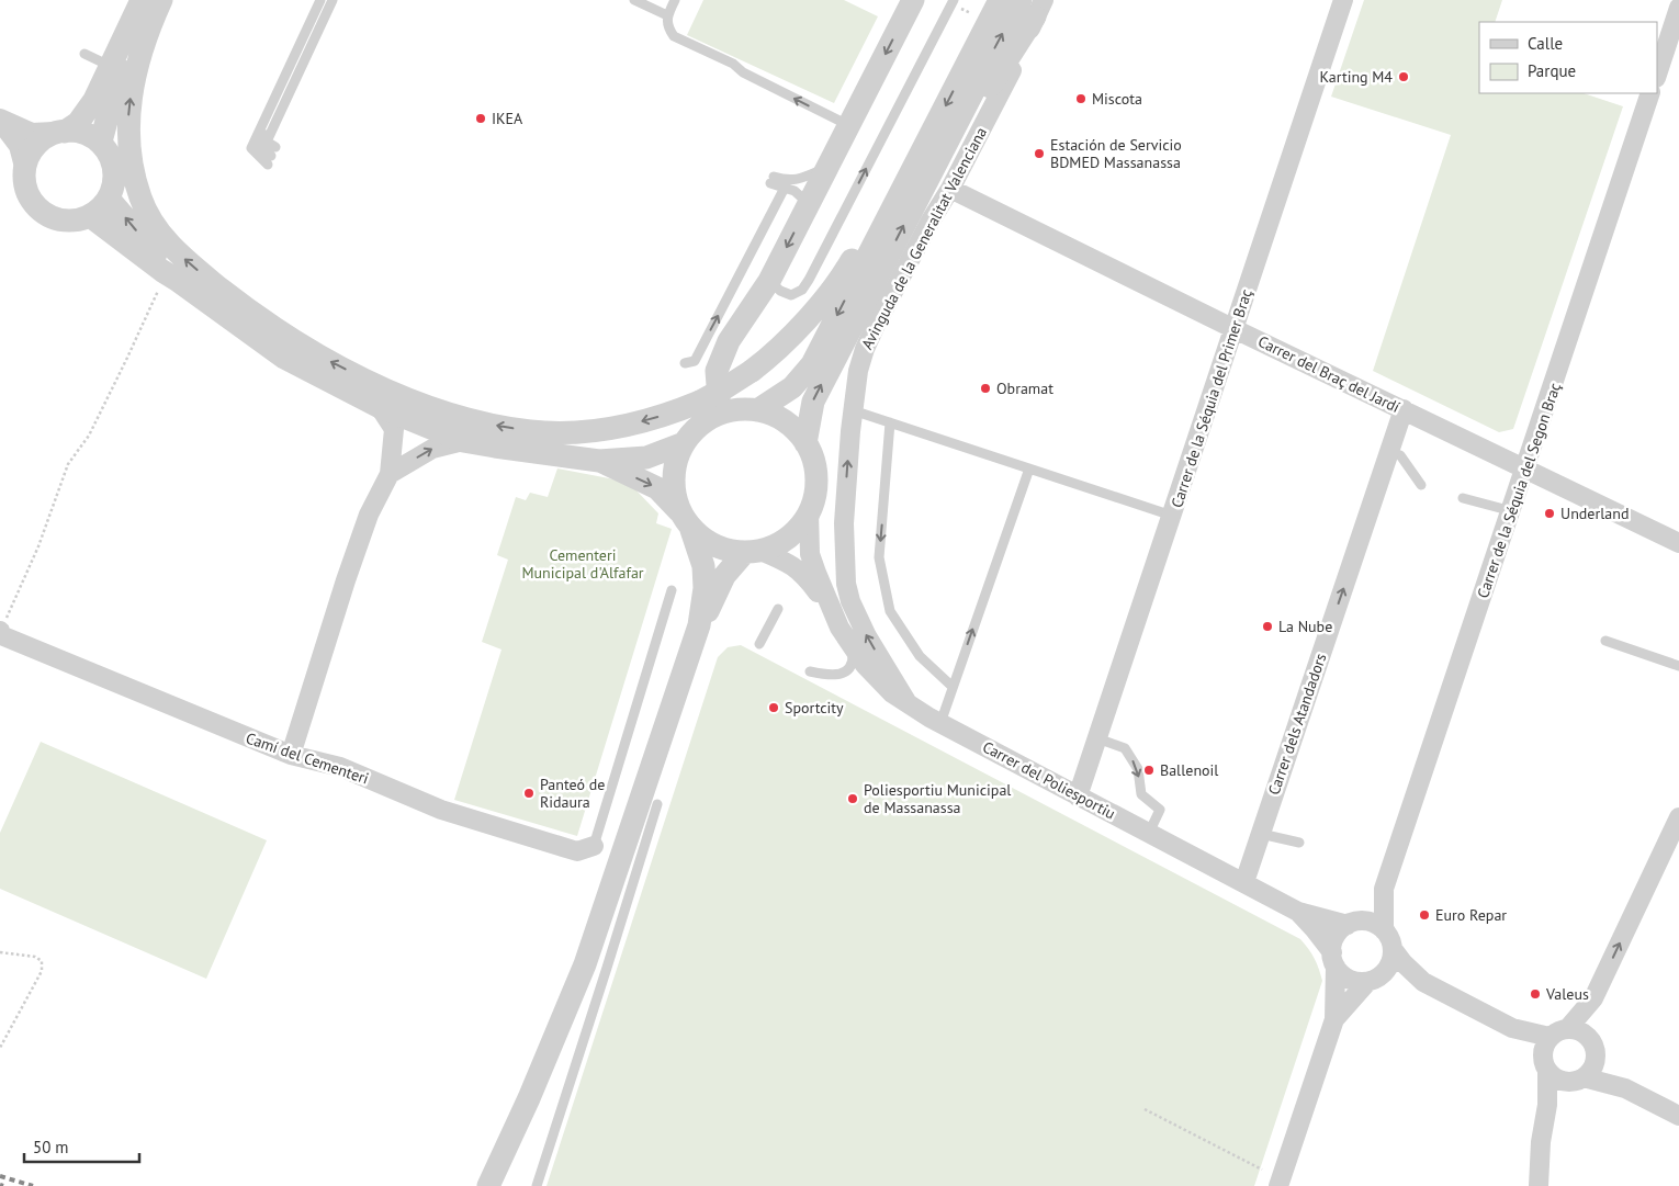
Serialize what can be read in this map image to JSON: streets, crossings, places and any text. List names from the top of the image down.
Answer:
{
  "streets": {
    "street": [
      "Avinguda de la Generalitat Valenciana",
      "Carrer del Braç del Jardí",
      "Carrer de la Séquia del Primer Braç",
      "Carrer de la Séquia del Segon Braç",
      "Carrer dels Atandadors",
      "Camí del Cementeri",
      "Carrer del Poliesportiu"
    ]
  },
  "crossings": [
    ["Avinguda de la Generalitat Valenciana", "Carrer del Braç del Jardí"],
    ["Avinguda de la Generalitat Valenciana", "Carrer del Poliesportiu"],
    ["Carrer del Braç del Jardí", "Carrer de la Séquia del Primer Braç"],
    ["Carrer del Braç del Jardí", "Carrer de la Séquia del Segon Braç"],
    ["Carrer del Braç del Jardí", "Carrer dels Atandadors"],
    ["Carrer de la Séquia del Primer Braç", "Carrer del Poliesportiu"],
    ["Carrer de la Séquia del Segon Braç", "Carrer del Poliesportiu"],
    ["Carrer dels Atandadors", "Carrer del Poliesportiu"]
  ],
  "one_way": ["Carrer dels Atandadors"],
  "parks": ["Cementeri Municipal d'Alfafar"],
  "places": [
    "Karting M4",
    "Miscota",
    "IKEA",
    "Estación de Servicio BDMED Massanassa",
    "Obramat",
    "Underland",
    "La Nube",
    "Sportcity",
    "Ballenoil",
    "Panteó de Ridaura",
    "Poliesportiu Municipal de Massanassa",
    "Euro Repar",
    "Valeus"
  ],
  "legend": ["Calle", "Parque"],
  "scale_bar": "50 m"
}
